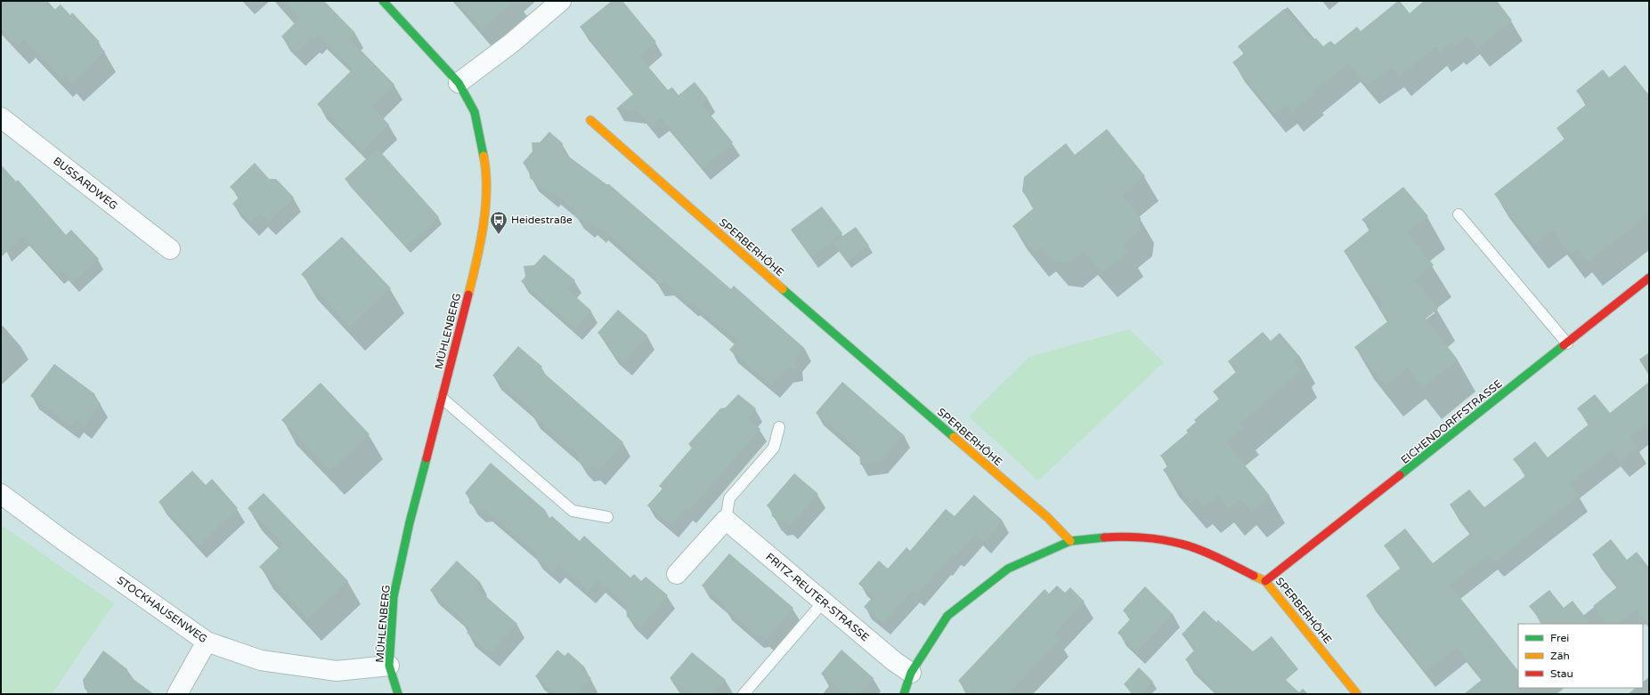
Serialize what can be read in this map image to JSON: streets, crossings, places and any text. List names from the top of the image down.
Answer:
{
  "streets": {
    "street": [
      "BUSSARDWEG",
      "SPERBERHÖHE",
      "MÜHLENBERG",
      "EICHENDORFFSTRASSE",
      "FRITZ-REUTER-STRASSE",
      "STOCKHAUSENWEG"
    ]
  },
  "crossings": [
    ["SPERBERHÖHE", "EICHENDORFFSTRASSE"],
    ["MÜHLENBERG", "STOCKHAUSENWEG"]
  ],
  "places": {
    "bus stop": ["Heidestraße"]
  },
  "legend": ["Frei", "Zäh", "Stau"]
}
